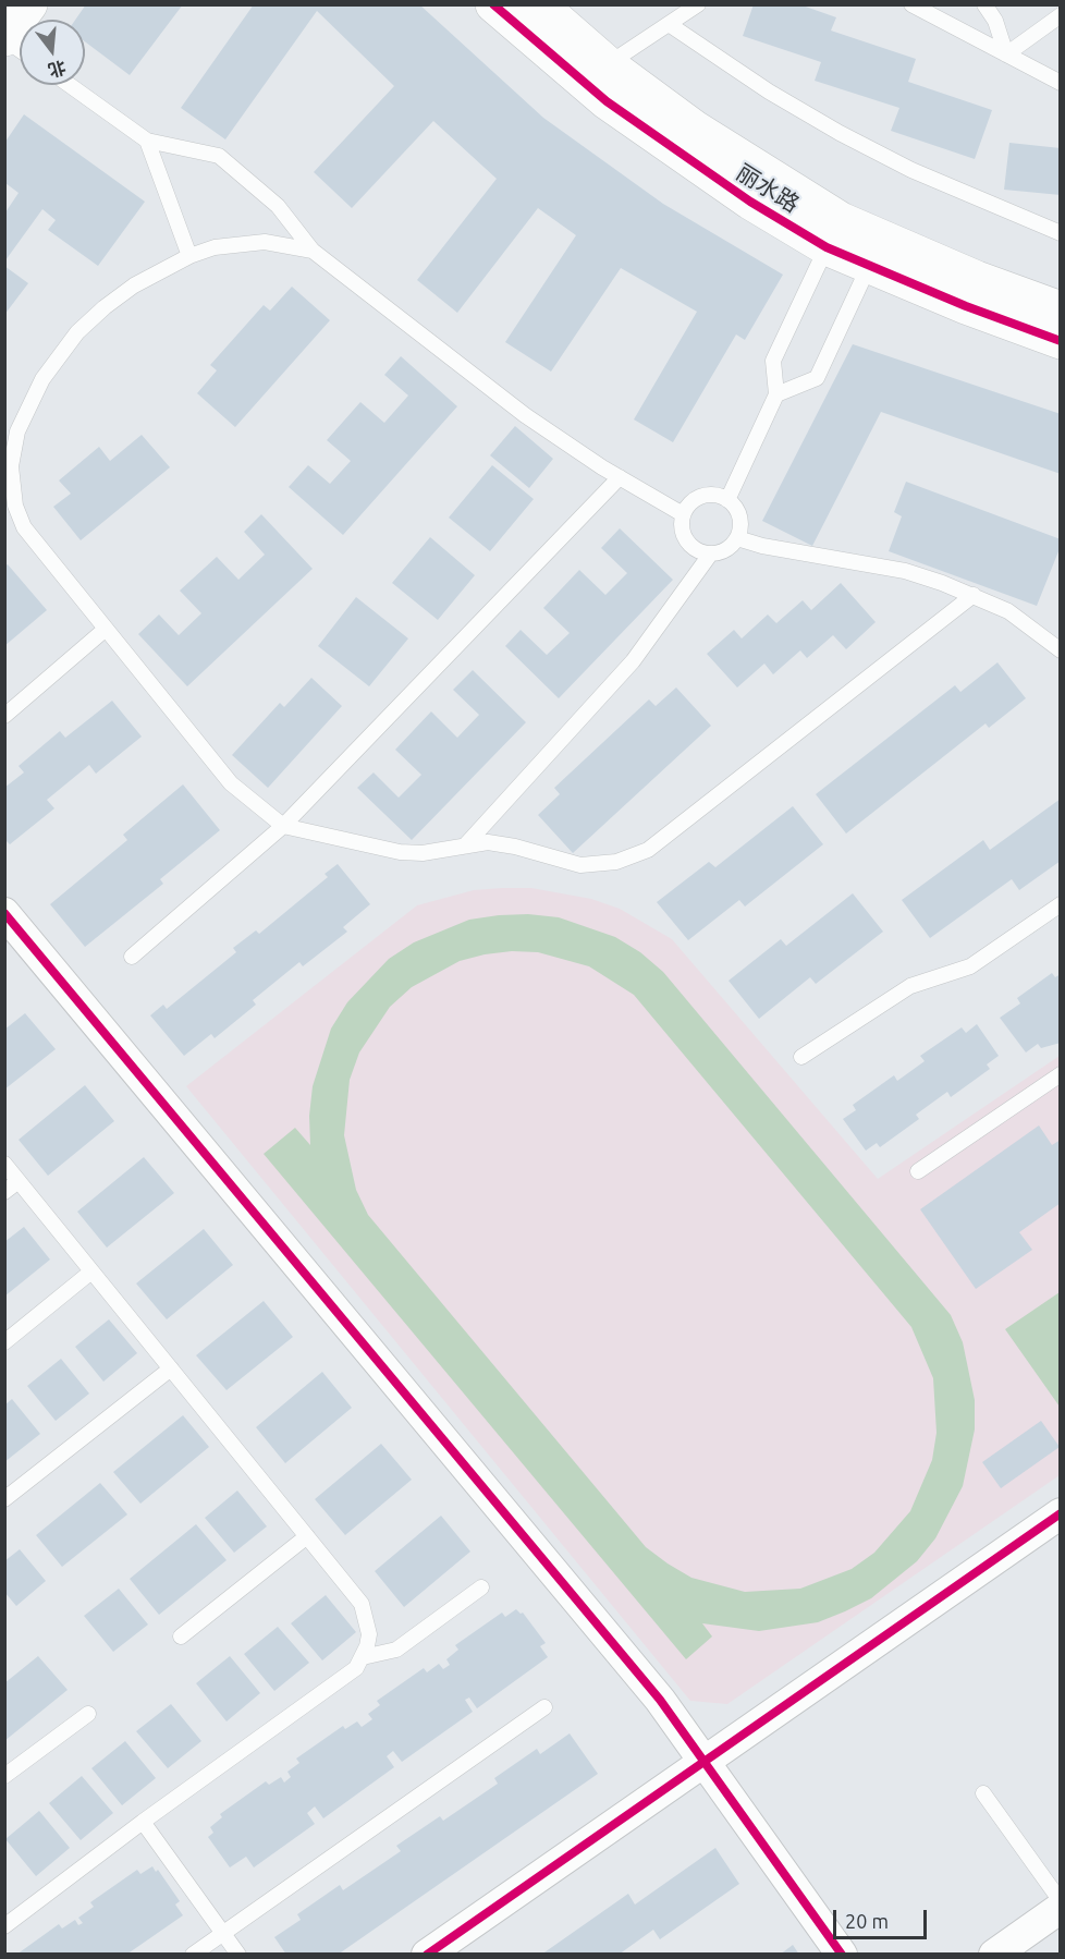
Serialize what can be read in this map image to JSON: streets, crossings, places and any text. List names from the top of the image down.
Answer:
{
  "streets": {
    "street": ["丽水路"]
  },
  "scale_bar": "20 m",
  "north": "bottom"
}
